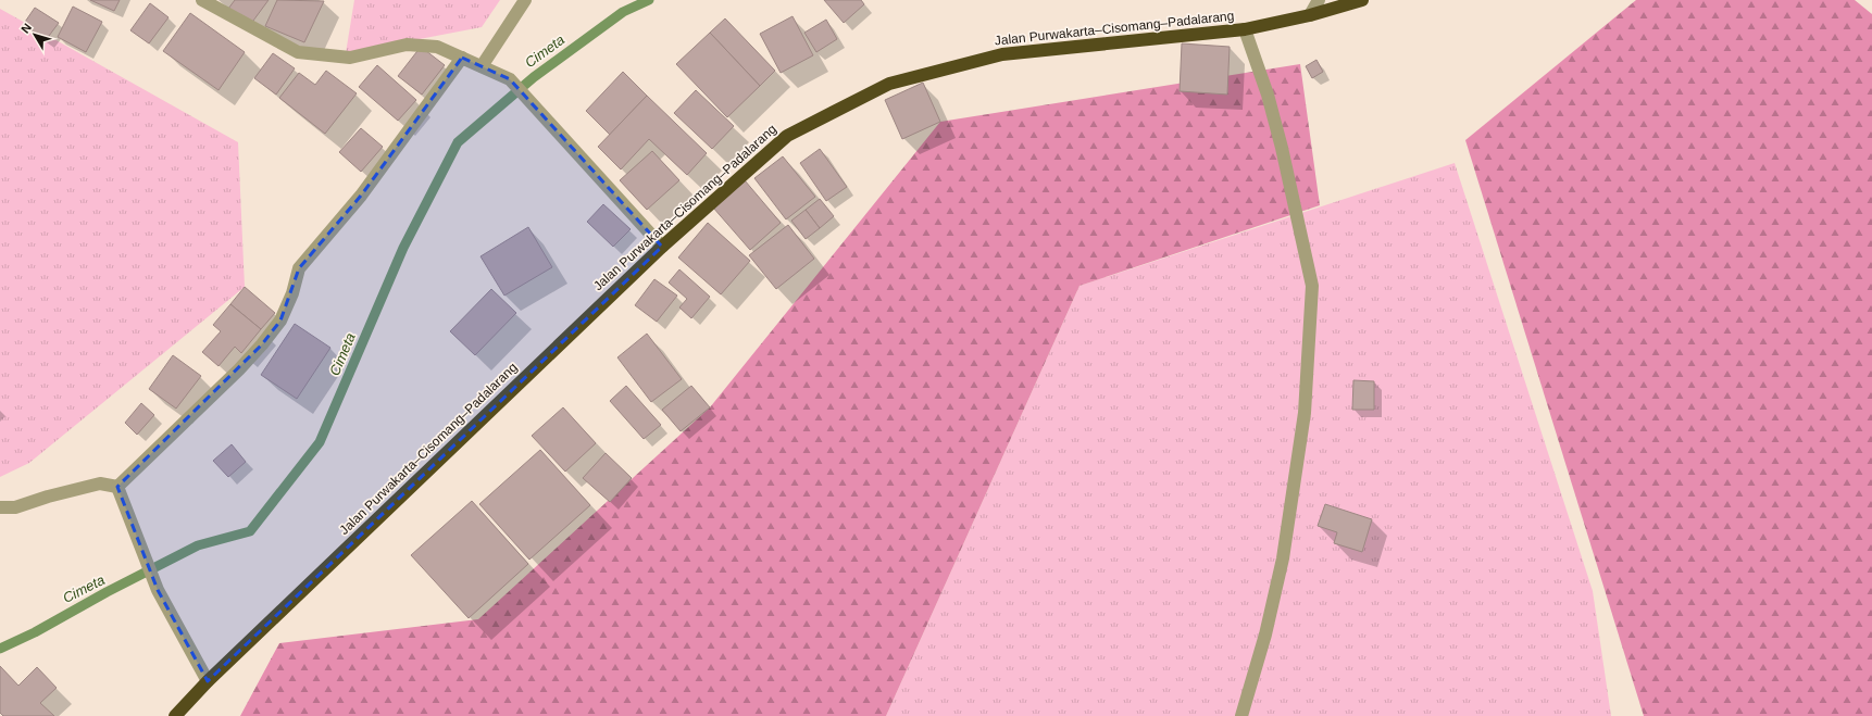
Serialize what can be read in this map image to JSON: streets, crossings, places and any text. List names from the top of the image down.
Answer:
{
  "streets": {
    "highway": ["Jalan Purwakarta–Cisomang–Padalarang"]
  },
  "water": ["Cimeta"],
  "north": "top left"
}
